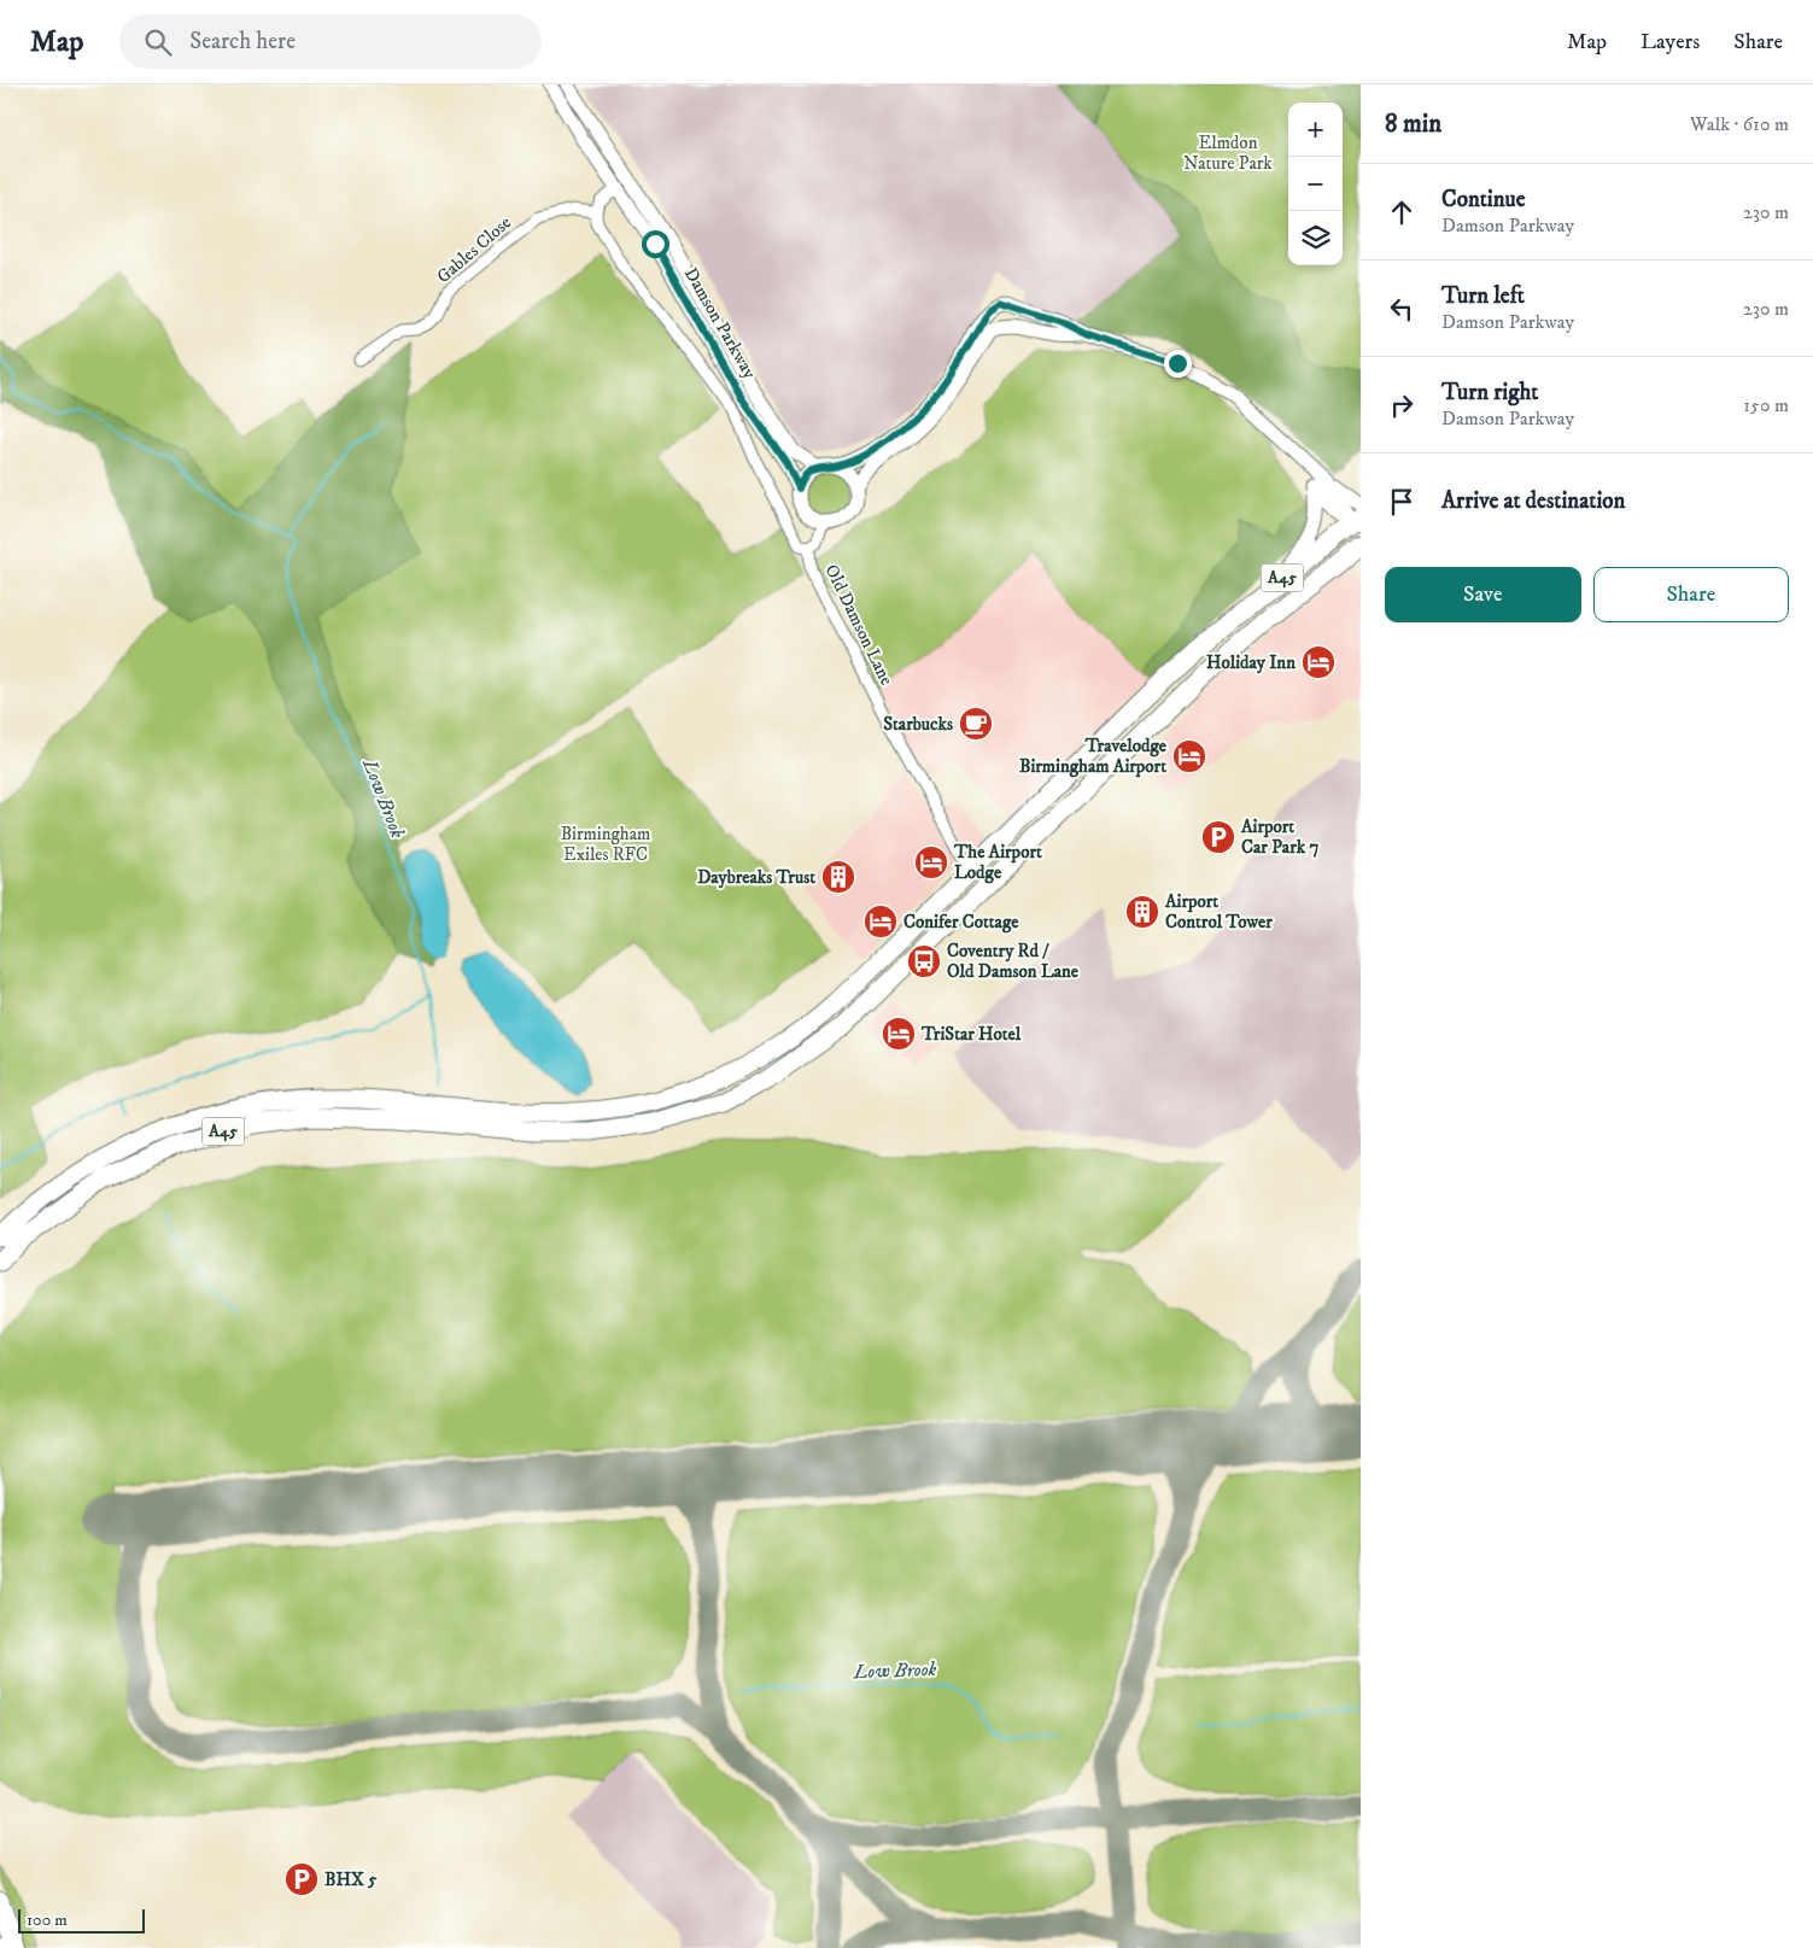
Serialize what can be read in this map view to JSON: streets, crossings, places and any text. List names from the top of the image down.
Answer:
{
  "streets": {
    "highway": ["A45"],
    "street": ["Gables Close", "Damson Parkway", "Old Damson Lane"]
  },
  "crossings": [
    ["Gables Close", "Old Damson Lane"],
    ["A45", "Old Damson Lane"]
  ],
  "water": ["Low Brook"],
  "parks": ["Elmdon Nature Park", "Birmingham Exiles RFC"],
  "places": {
    "hotel": [
      "Holiday Inn",
      "Travelodge Birmingham Airport",
      "The Airport Lodge",
      "Conifer Cottage",
      "TriStar Hotel"
    ],
    "cafe": ["Starbucks"],
    "parking": ["Airport Car Park 7", "BHX 5"],
    "building": ["Daybreaks Trust", "Airport Control Tower"],
    "bus stop": ["Coventry Rd / Old Damson Lane"]
  },
  "scale_bar": "100 m",
  "page": {
    "header": "Map",
    "search": "Search here",
    "nav": ["Map", "Layers", "Share"],
    "heading": ["8 min", "Walk · 610 m"],
    "map_buttons": ["+", "−"],
    "list": [
      ["Continue", "Damson Parkway", "230 m"],
      ["Turn left", "Damson Parkway", "230 m"],
      ["Turn right", "Damson Parkway", "150 m"],
      "Arrive at destination"
    ],
    "buttons": ["Save", "Share"],
    "scale": "100 m"
  }
}
